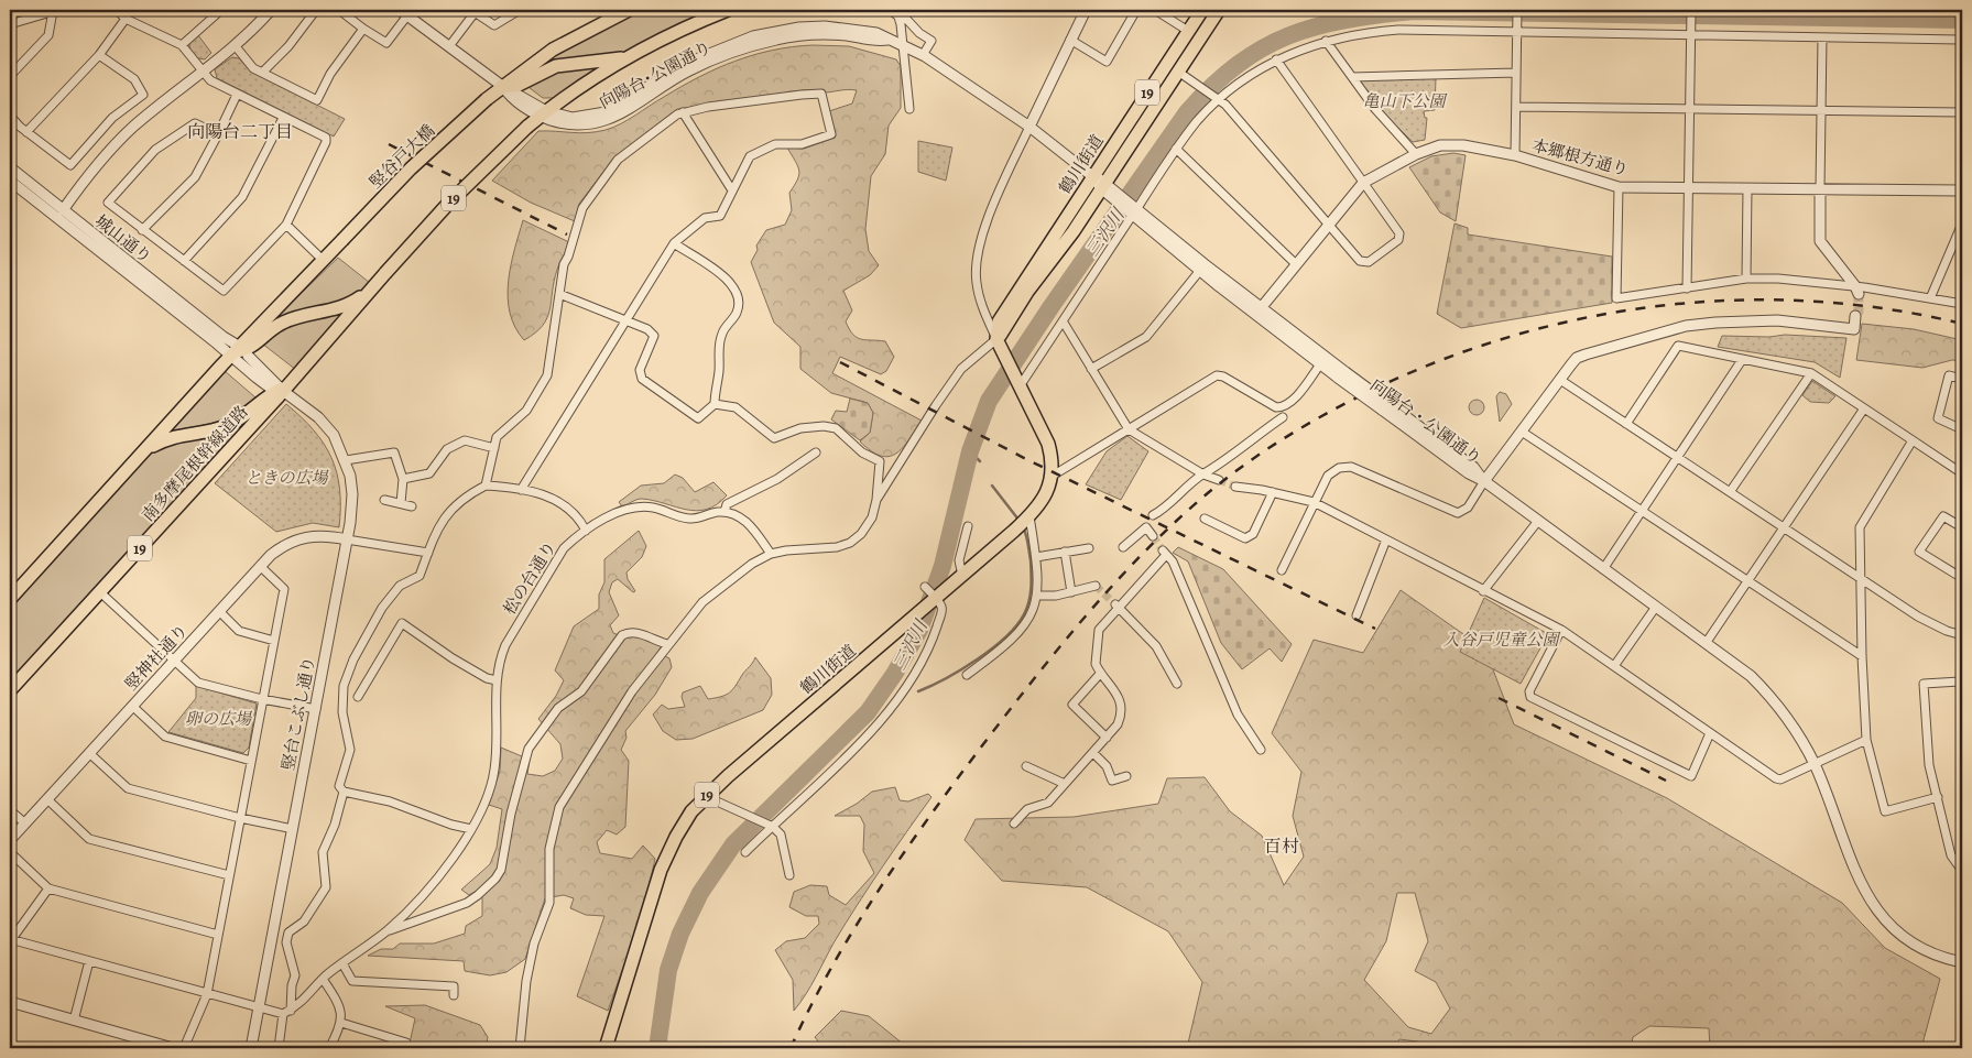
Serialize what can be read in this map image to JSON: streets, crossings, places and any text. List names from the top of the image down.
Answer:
{
  "streets": {
    "main road": [
      "19",
      "竪谷戸大橋",
      "鶴川街道",
      "南多摩尾根幹線道路"
    ],
    "street": [
      "向陽台･公園通り",
      "本郷根方通り",
      "城山通り",
      "向陽台・公園通り",
      "松の台通り",
      "竪神社通り",
      "竪台こぶし通り"
    ]
  },
  "crossings": [
    ["向陽台･公園通り", "19"],
    ["向陽台･公園通り", "竪谷戸大橋"],
    ["向陽台･公園通り", "鶴川街道"],
    ["向陽台･公園通り", "向陽台・公園通り"],
    ["19", "南多摩尾根幹線道路"],
    ["19", "竪台こぶし通り"],
    ["本郷根方通り", "向陽台・公園通り"],
    ["鶴川街道", "向陽台・公園通り"],
    ["南多摩尾根幹線道路", "竪台こぶし通り"],
    ["竪神社通り", "竪台こぶし通り"]
  ],
  "districts": ["向陽台二丁目", "百村"],
  "water": ["三沢川"],
  "parks": [
    "亀山下公園",
    "ときの広場",
    "入谷戸児童公園",
    "卵の広場"
  ]
}
